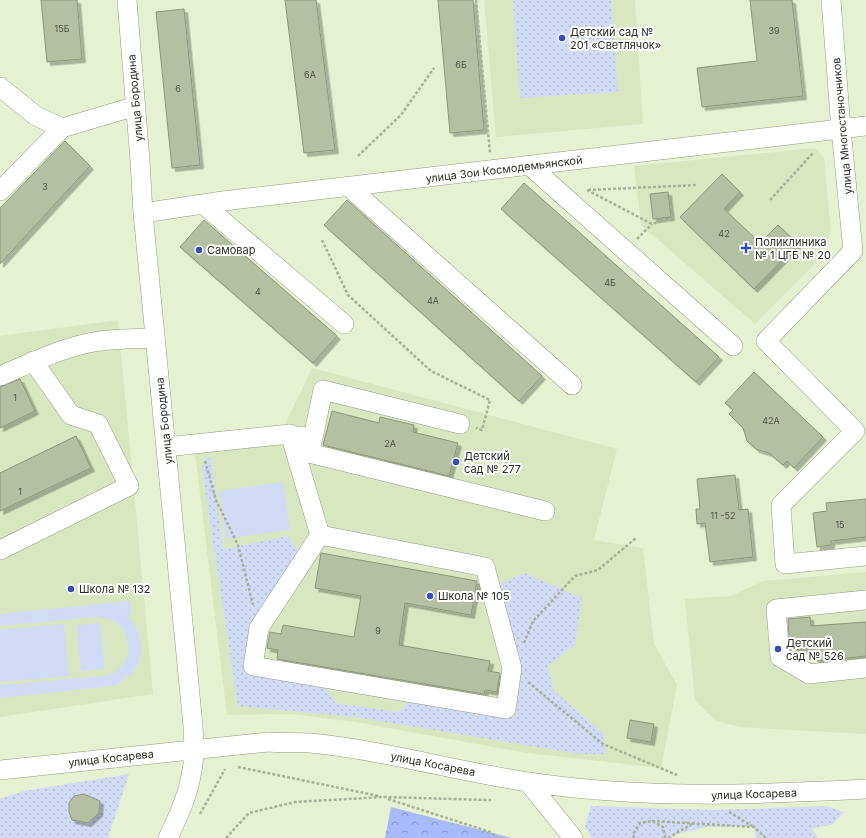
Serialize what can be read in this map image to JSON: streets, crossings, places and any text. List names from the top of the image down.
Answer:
{
  "streets": {
    "street": [
      "улица Бородина",
      "улица Многостаночников",
      "улица Зои Космодемьянской",
      "улица Косарева"
    ]
  },
  "crossings": [
    ["улица Бородина", "улица Зои Космодемьянской"],
    ["улица Бородина", "улица Косарева"],
    ["улица Многостаночников", "улица Зои Космодемьянской"]
  ],
  "places": {
    "other": [
      "Детский сад № 201 «Светлячок»",
      "Самовар",
      "Детcкий сад № 277",
      "Школа № 132",
      "Школа № 105",
      "Детcкий сад № 526"
    ],
    "health": ["Поликлиника № 1 ЦГБ № 20"]
  },
  "house_numbers": [
    "15Б",
    "39",
    "6Б",
    "6А",
    "6",
    "3",
    "42",
    "4Б",
    "4",
    "4А",
    "1",
    "42А",
    "2А",
    "1",
    "11 -52",
    "15",
    "9"
  ]
}
